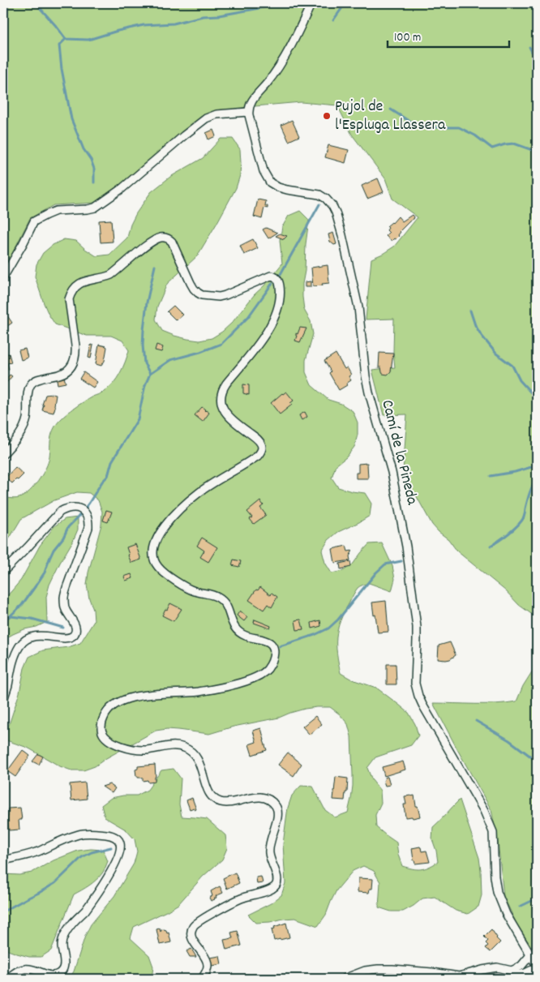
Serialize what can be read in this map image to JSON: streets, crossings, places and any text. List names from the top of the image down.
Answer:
{
  "streets": {
    "street": ["Camí de la Pineda"]
  },
  "places": ["Pujol de l'Espluga Llassera"],
  "scale_bar": "100 m"
}
